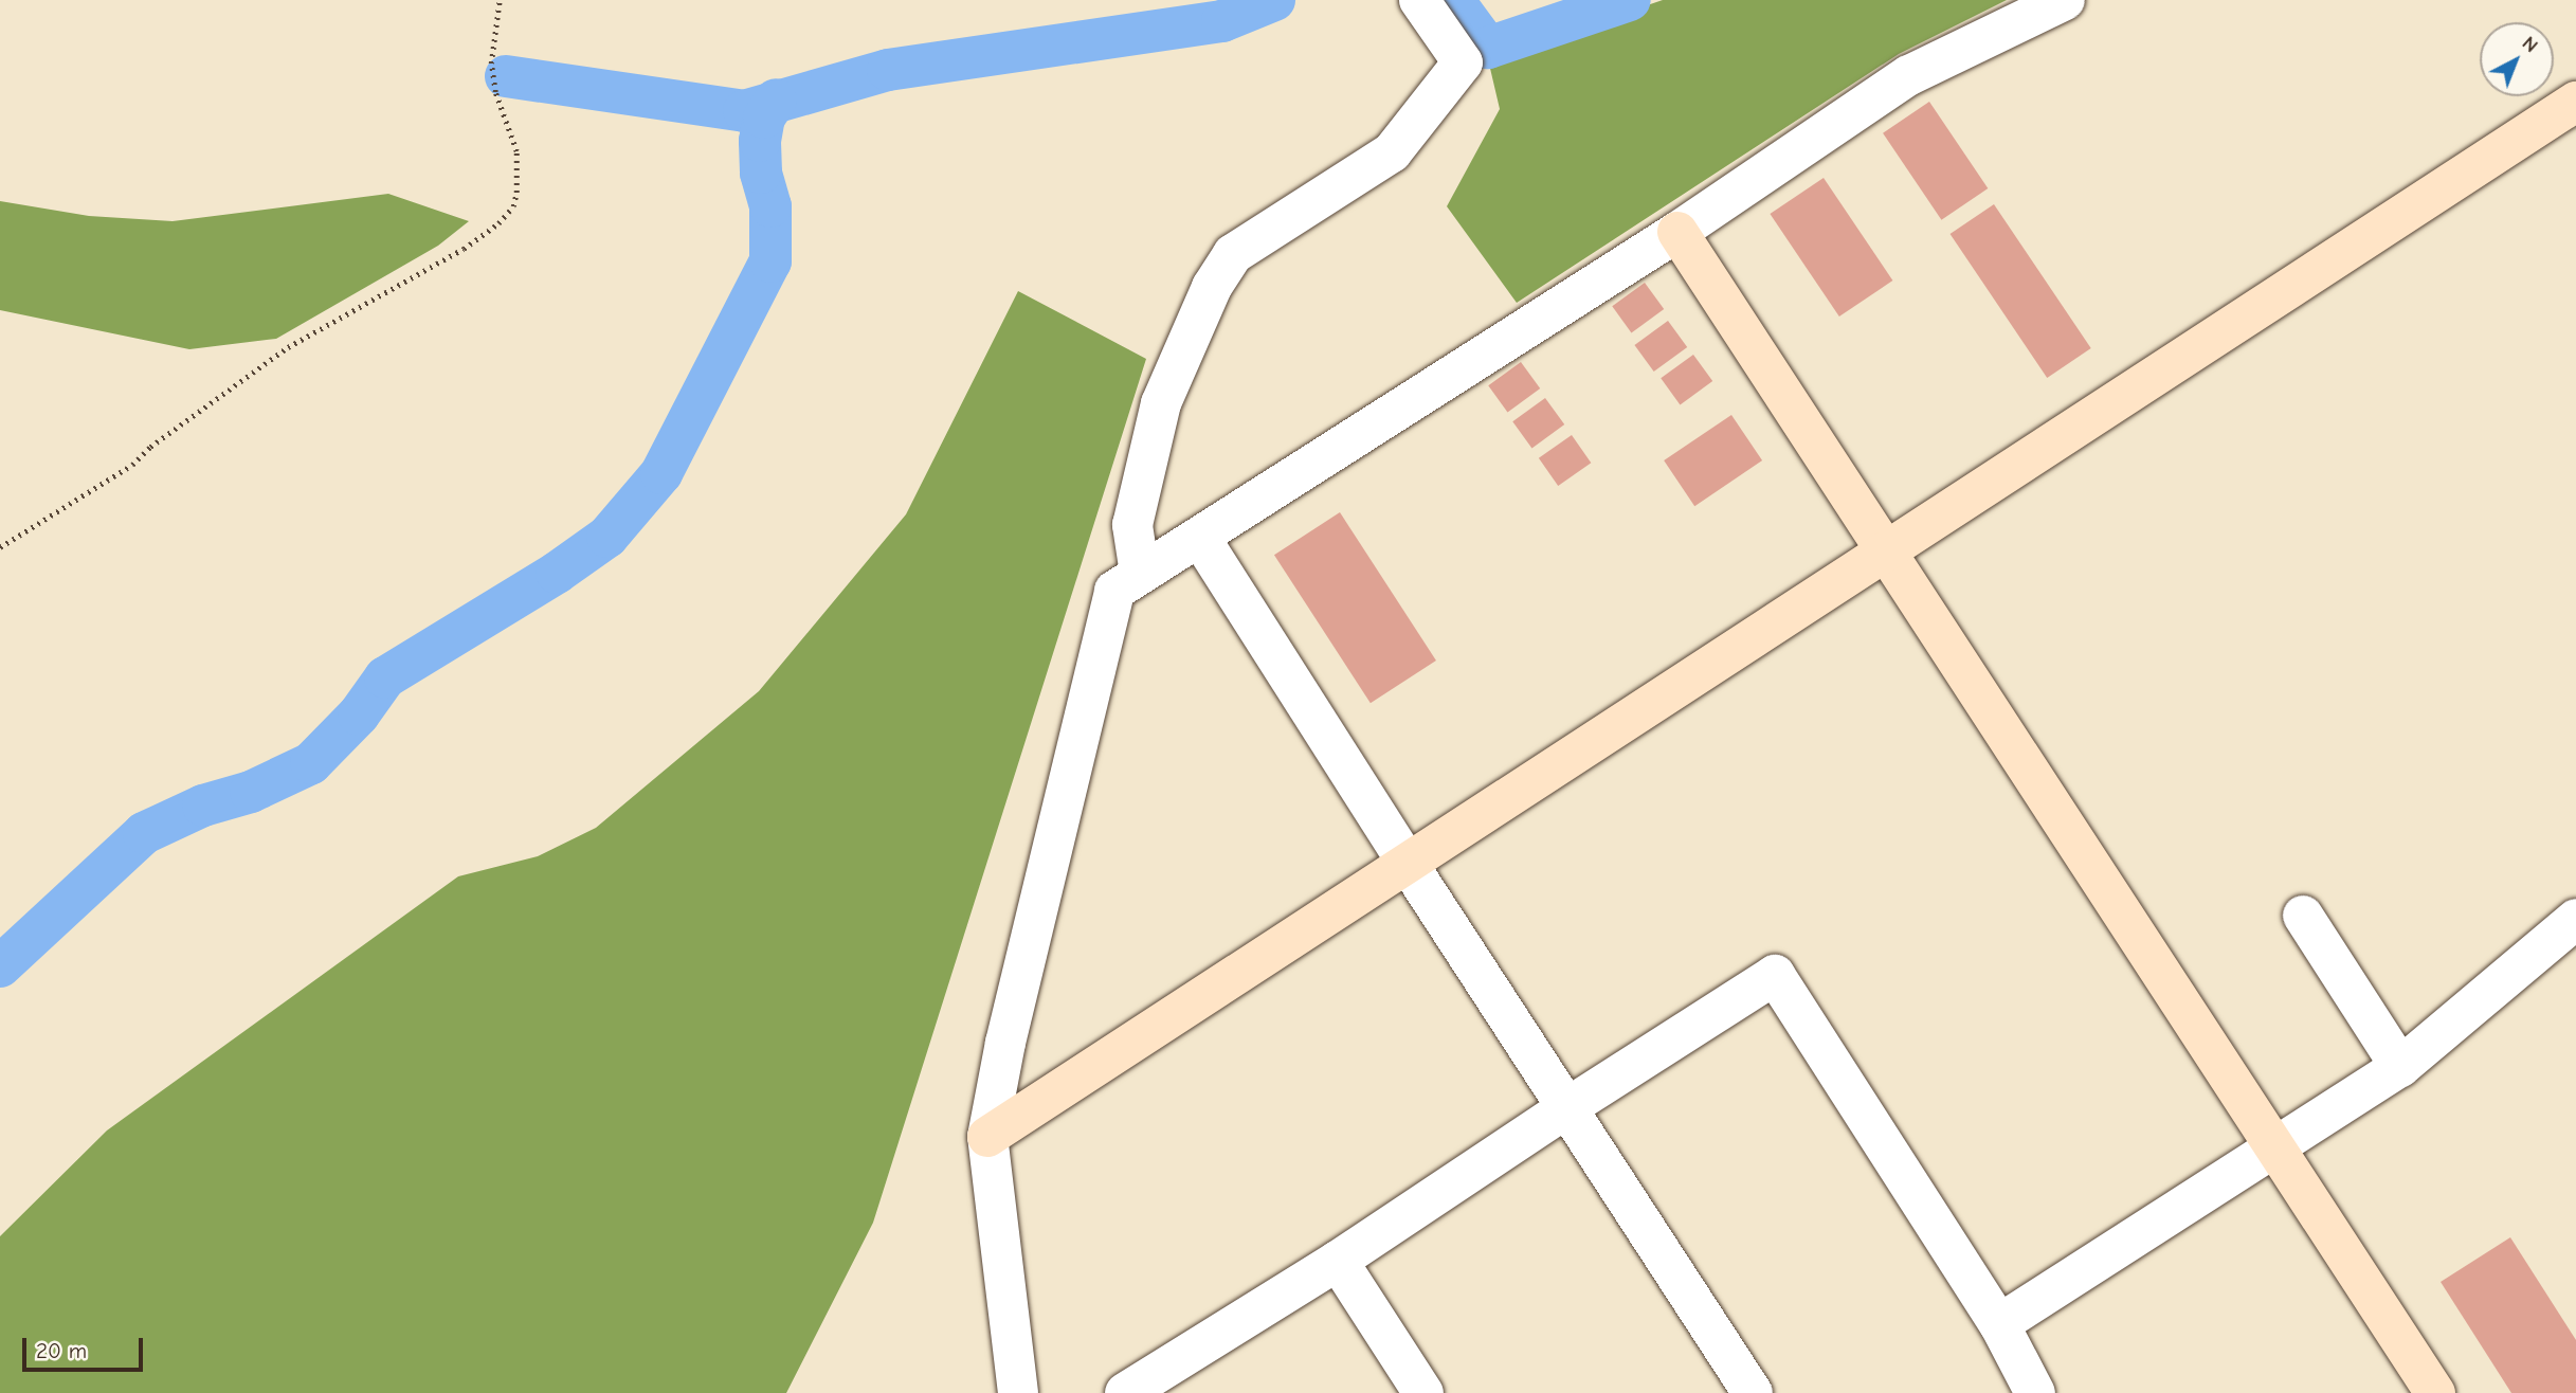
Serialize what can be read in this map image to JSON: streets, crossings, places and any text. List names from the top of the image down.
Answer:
{
  "scale_bar": "20 m",
  "north": "top right"
}
